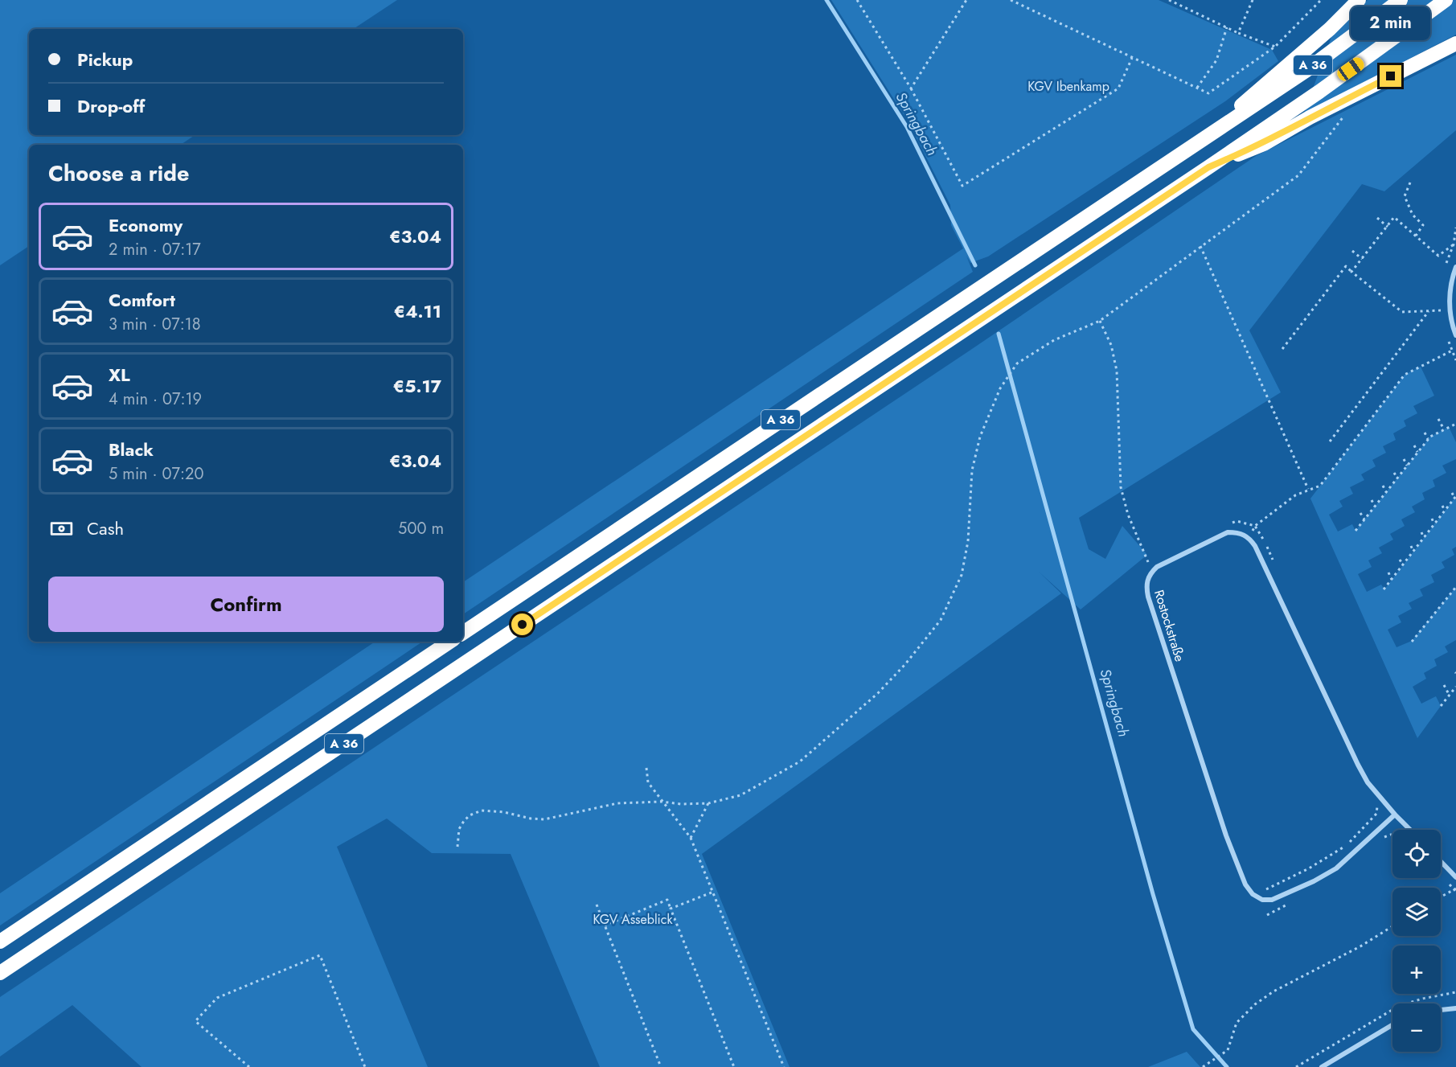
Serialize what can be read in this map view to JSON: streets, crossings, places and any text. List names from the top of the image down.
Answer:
{
  "streets": {
    "highway": ["A 36"],
    "street": ["Rostockstraße"]
  },
  "water": ["Springbach"],
  "parks": ["KGV Ibenkamp", "KGV Asseblick"],
  "page": {
    "bubble": "2 min",
    "banner": ["Pickup", "Drop-off"],
    "heading": "Choose a ride",
    "list": [
      {
        "name": "Economy",
        "note": "2 min · 07:17",
        "value": "€3.04"
      },
      {
        "name": "Comfort",
        "note": "3 min · 07:18",
        "value": "€4.11"
      },
      {
        "name": "XL",
        "note": "4 min · 07:19",
        "value": "€5.17"
      },
      {
        "name": "Black",
        "note": "5 min · 07:20",
        "value": "€3.04"
      }
    ],
    "pay": ["Cash", "500 m"],
    "buttons": "Confirm",
    "map_buttons": ["+", "−"]
  }
}
